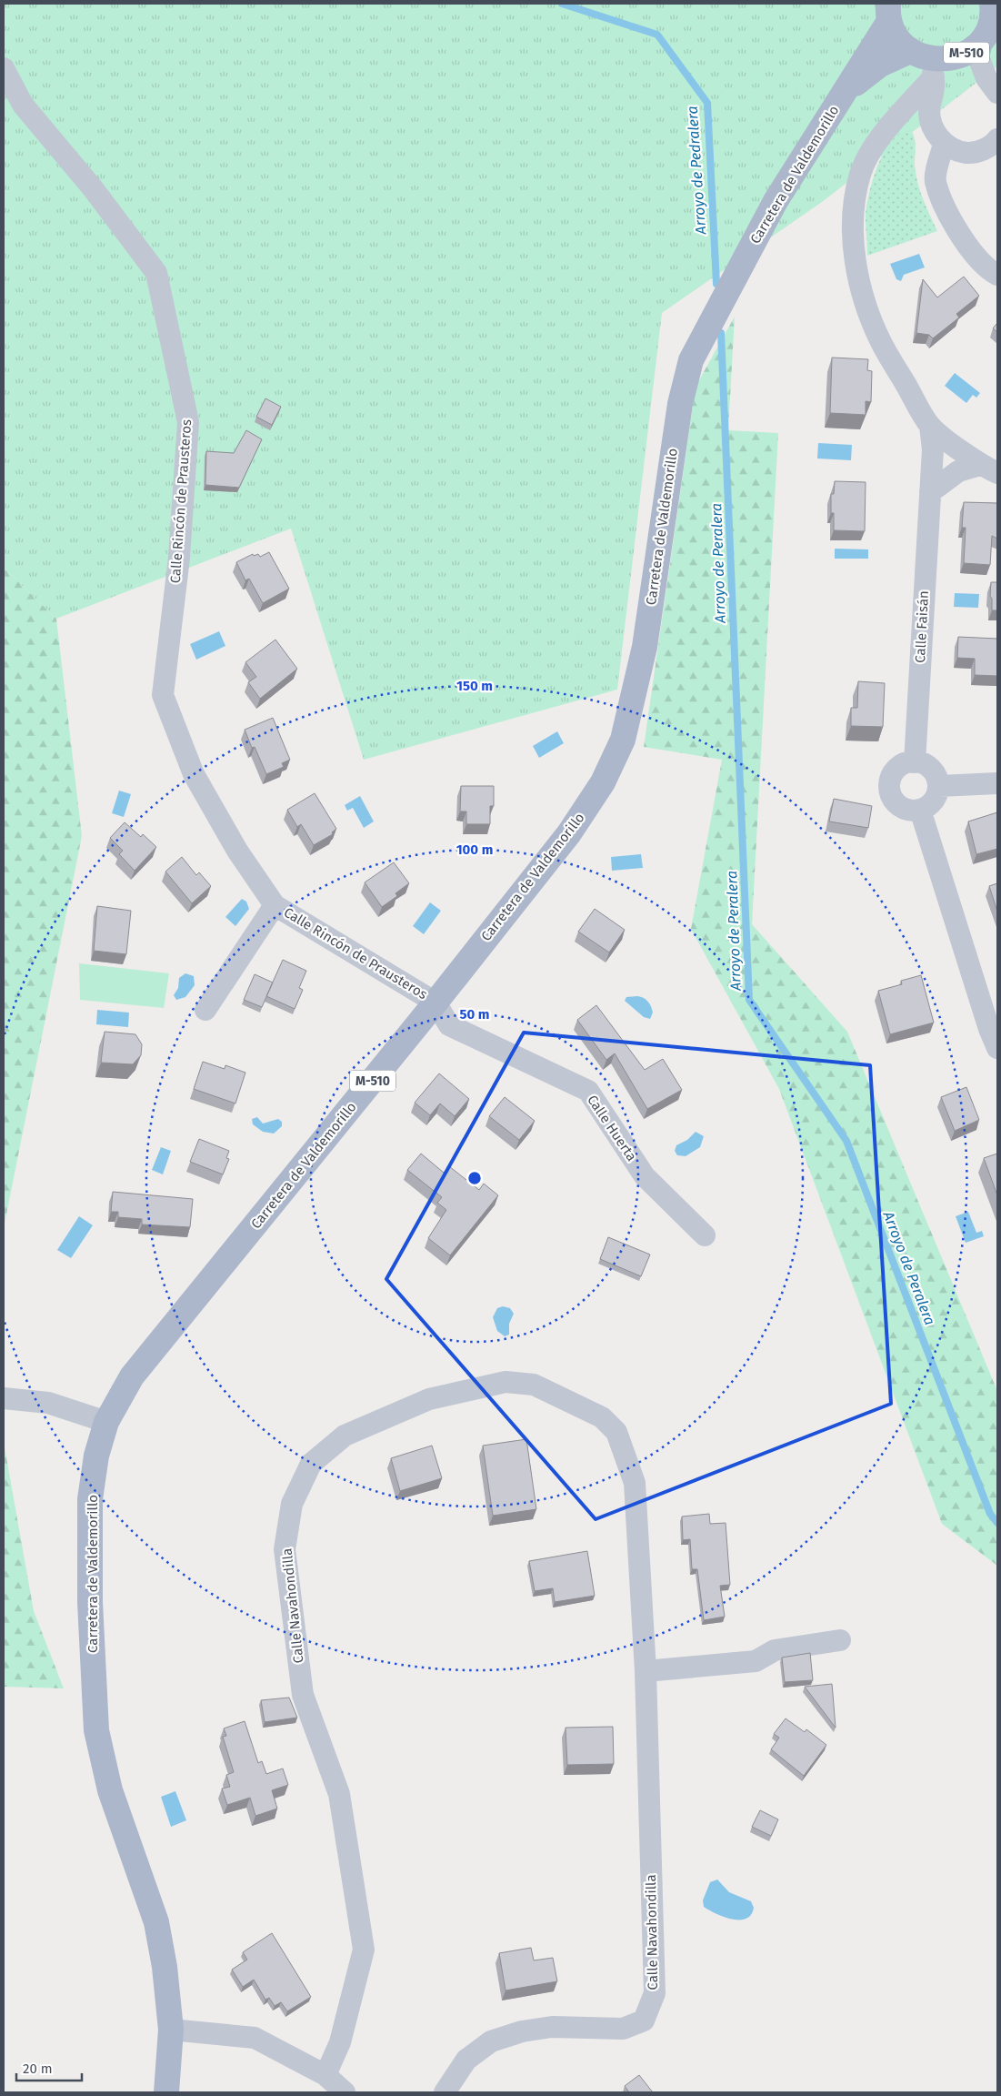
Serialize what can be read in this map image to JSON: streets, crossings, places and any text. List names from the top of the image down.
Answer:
{
  "streets": {
    "main road": ["M-510", "Carretera de Valdemorillo"],
    "street": [
      "Calle Rincón de Prausteros",
      "Calle Faisán",
      "Calle Huerta",
      "Calle Navahondilla"
    ]
  },
  "crossings": [
    ["M-510", "Carretera de Valdemorillo"],
    ["Carretera de Valdemorillo", "Calle Rincón de Prausteros"],
    ["Carretera de Valdemorillo", "Calle Huerta"],
    ["Calle Rincón de Prausteros", "Calle Huerta"]
  ],
  "water": ["Arroyo de Pedralera", "Arroyo de Peralera"],
  "scale_bar": "20 m",
  "rings": ["150 m", "100 m", "50 m"]
}
